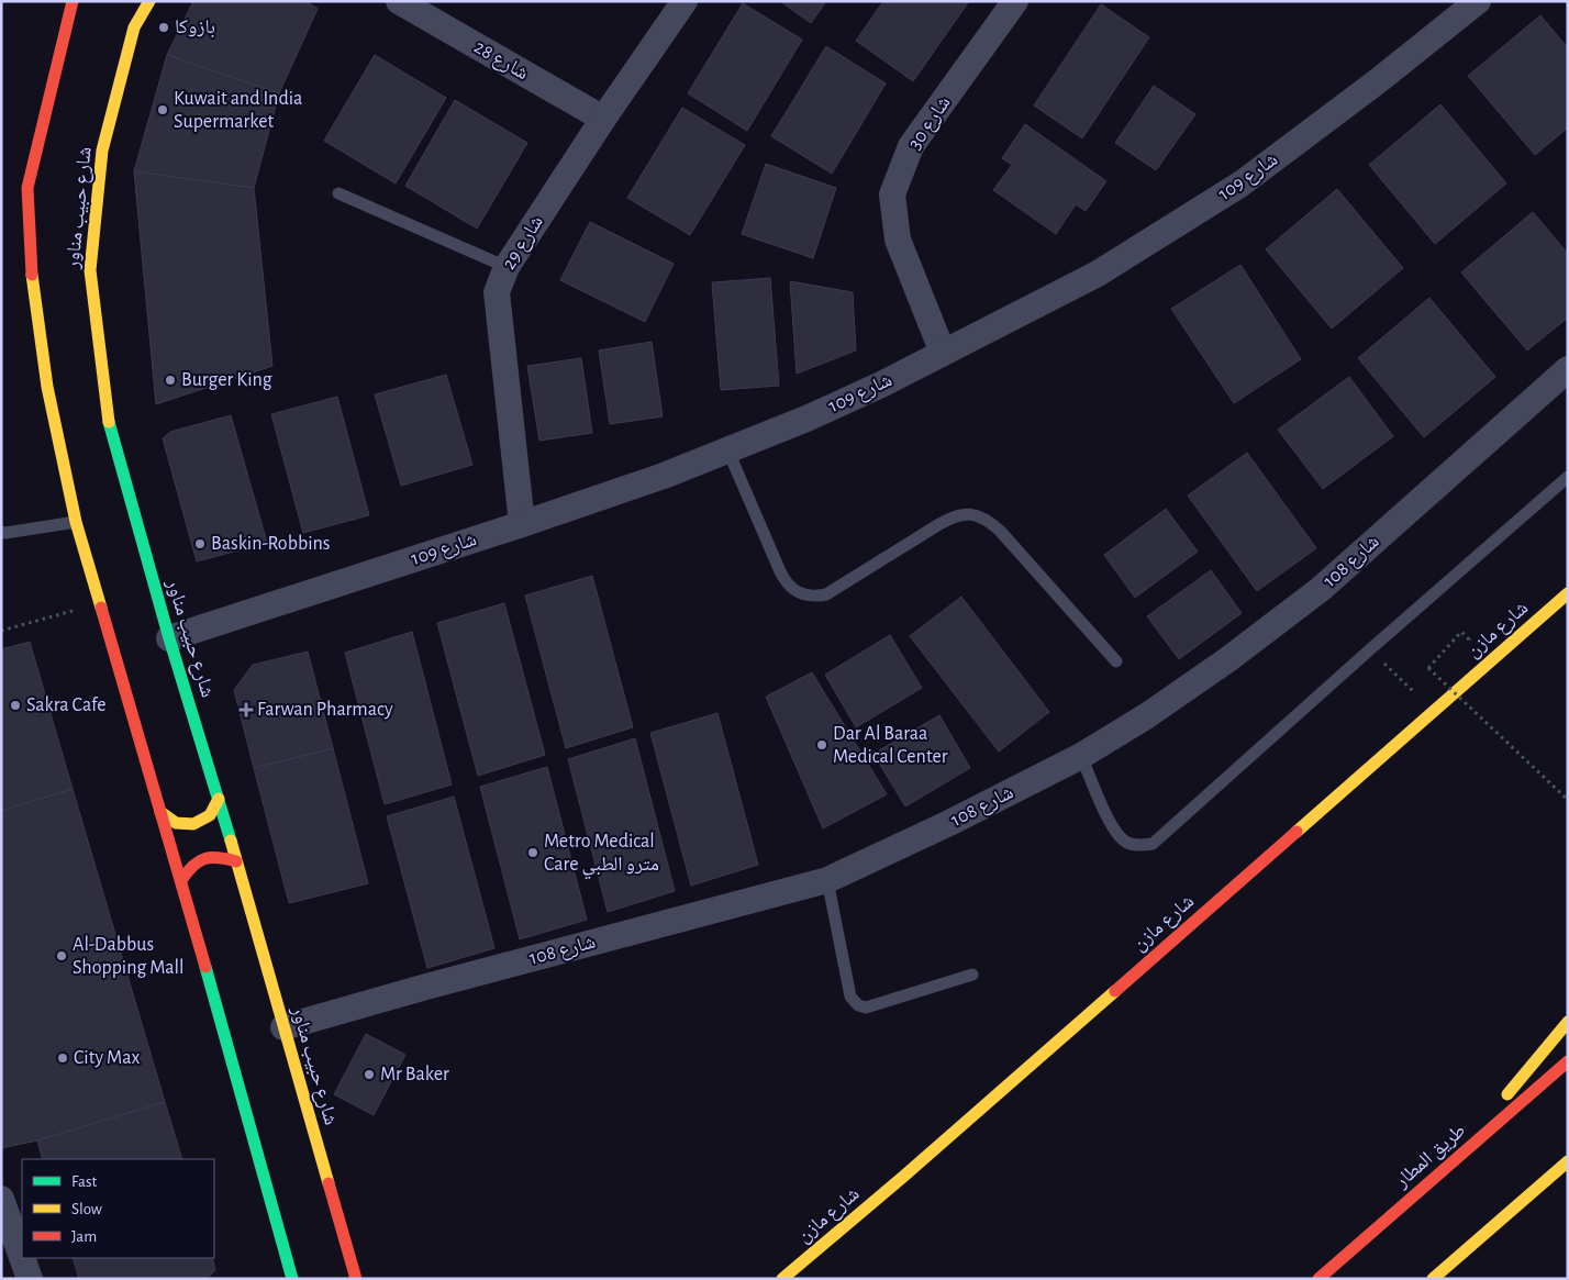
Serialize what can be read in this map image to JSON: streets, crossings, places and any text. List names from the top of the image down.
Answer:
{
  "streets": {
    "main road": ["شارع حبيب مناور", "شارع مازن", "طريق المطار"],
    "street": [
      "شارع 28",
      "شارع 30",
      "شارع 109",
      "شارع 29",
      "شارع 108"
    ]
  },
  "crossings": [
    ["شارع 28", "شارع 29"],
    ["شارع 30", "شارع 109"],
    ["شارع 109", "شارع حبيب مناور"],
    ["شارع 109", "شارع 29"],
    ["شارع حبيب مناور", "شارع 108"]
  ],
  "places": {
    "other": [
      "بازوكا",
      "Kuwait and India Supermarket",
      "Burger King",
      "Baskin-Robbins",
      "Sakra Cafe",
      "Dar Al Baraa Medical Center",
      "Metro Medical Care مترو الطبي",
      "Al-Dabbus Shopping Mall",
      "City Max",
      "Mr Baker"
    ],
    "health": ["Farwan Pharmacy"]
  },
  "legend": ["Fast", "Slow", "Jam"]
}
